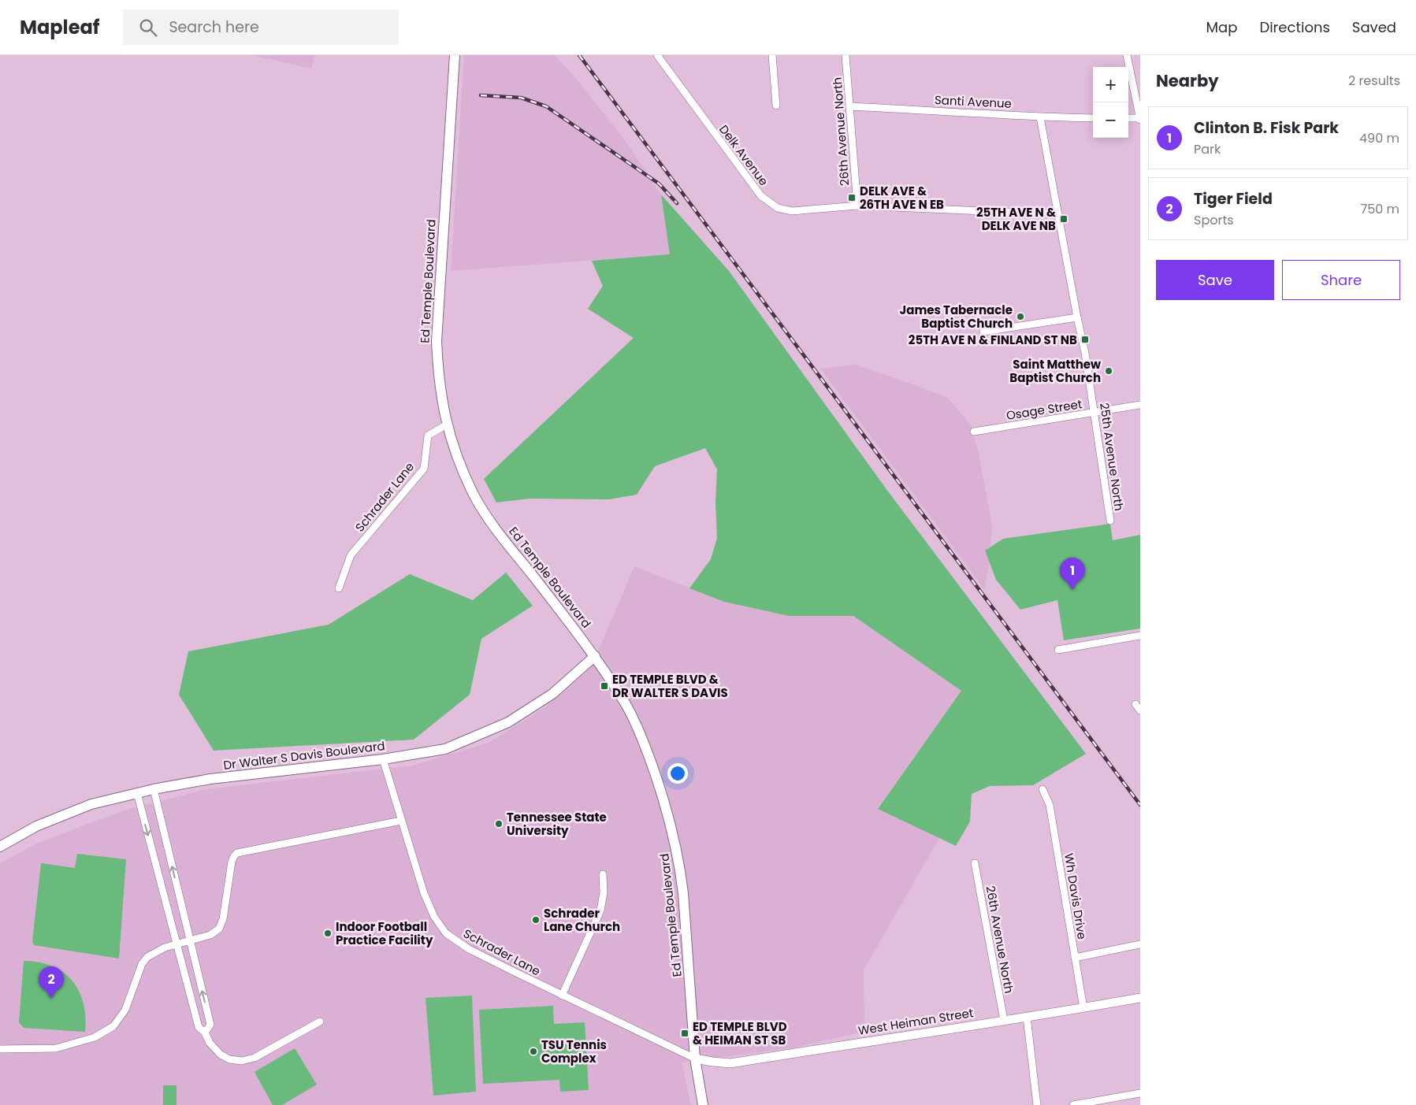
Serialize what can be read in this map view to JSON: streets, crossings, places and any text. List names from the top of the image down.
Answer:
{
  "streets": {
    "main road": ["Ed Temple Boulevard", "Dr Walter S Davis Boulevard"],
    "street": [
      "Santi Avenue",
      "26th Avenue North",
      "Delk Avenue",
      "Osage Street",
      "25th Avenue North",
      "Schrader Lane",
      "Wh Davis Drive",
      "West Heiman Street"
    ]
  },
  "crossings": [
    ["Santi Avenue", "26th Avenue North"],
    ["Santi Avenue", "25th Avenue North"],
    ["26th Avenue North", "Delk Avenue"],
    ["26th Avenue North", "West Heiman Street"],
    ["Delk Avenue", "25th Avenue North"],
    ["Ed Temple Boulevard", "Schrader Lane"],
    ["Ed Temple Boulevard", "Dr Walter S Davis Boulevard"],
    ["Ed Temple Boulevard", "West Heiman Street"],
    ["Osage Street", "25th Avenue North"],
    ["Schrader Lane", "Dr Walter S Davis Boulevard"],
    ["Schrader Lane", "West Heiman Street"],
    ["Wh Davis Drive", "West Heiman Street"]
  ],
  "places": {
    "transit": [
      "DELK AVE & 26TH AVE N EB",
      "25TH AVE N & DELK AVE NB",
      "25TH AVE N & FINLAND ST NB",
      "ED TEMPLE BLVD & DR WALTER S DAVIS",
      "ED TEMPLE BLVD & HEIMAN ST SB"
    ],
    "other": [
      "James Tabernacle Baptist Church",
      "Saint Matthew Baptist Church",
      "Tennessee State University",
      "Schrader Lane Church",
      "Indoor Football Practice Facility",
      "TSU Tennis Complex"
    ]
  },
  "page": {
    "header": "Mapleaf",
    "search": "Search here",
    "nav": ["Map", "Directions", "Saved"],
    "heading": ["Nearby", "2 results"],
    "map_buttons": ["+", "−"],
    "list": [
      {
        "mark": "1",
        "name": "Clinton B. Fisk Park",
        "note": "Park",
        "value": "490 m"
      },
      {
        "mark": "2",
        "name": "Tiger Field",
        "note": "Sports",
        "value": "750 m"
      }
    ],
    "buttons": ["Save", "Share"],
    "pins": ["1", "2"]
  }
}
